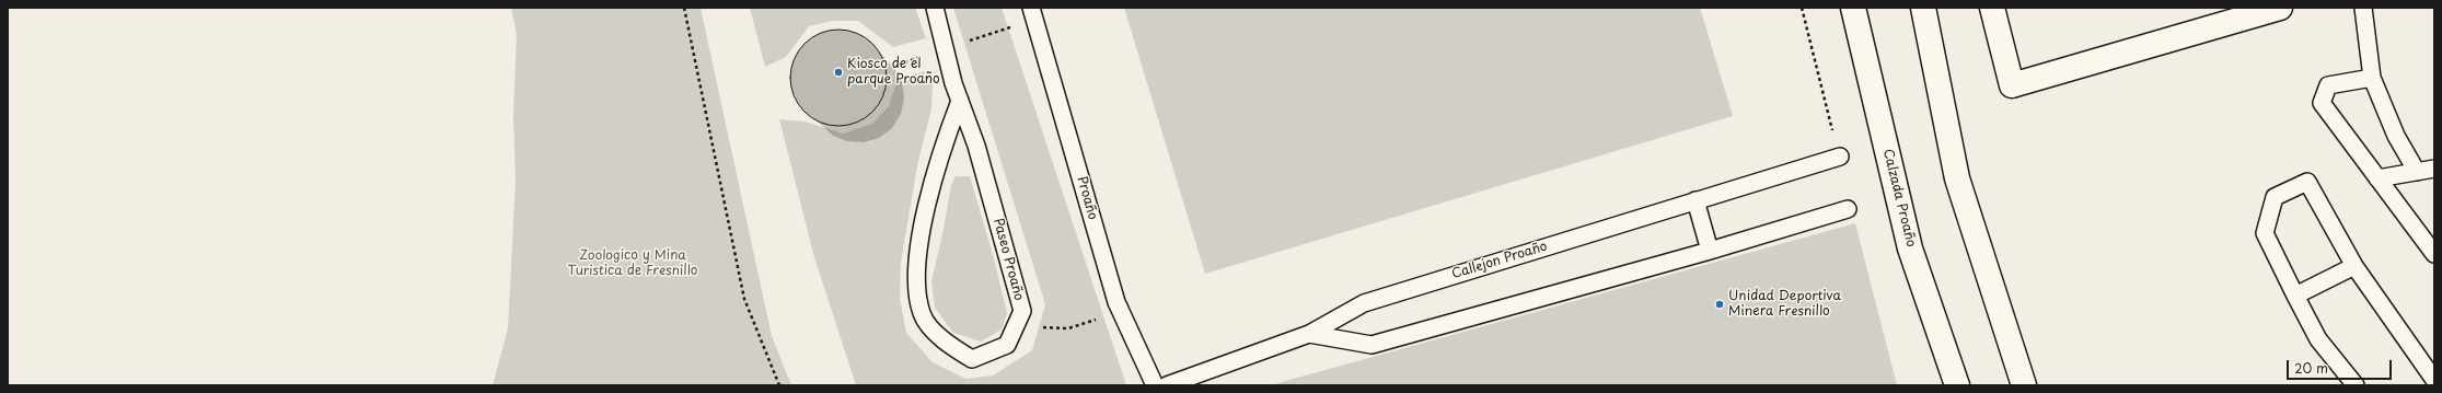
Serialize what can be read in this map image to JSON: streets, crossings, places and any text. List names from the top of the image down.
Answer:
{
  "streets": {
    "main road": ["Calzada Proaño"],
    "lane": ["Proaño", "Paseo Proaño", "Callejon Proaño"]
  },
  "parks": ["Zoologico y Mina Turistica de Fresnillo"],
  "places": ["Kiosco de el parque Proaño", "Unidad Deportiva Minera Fresnillo"],
  "scale_bar": "20 m"
}
